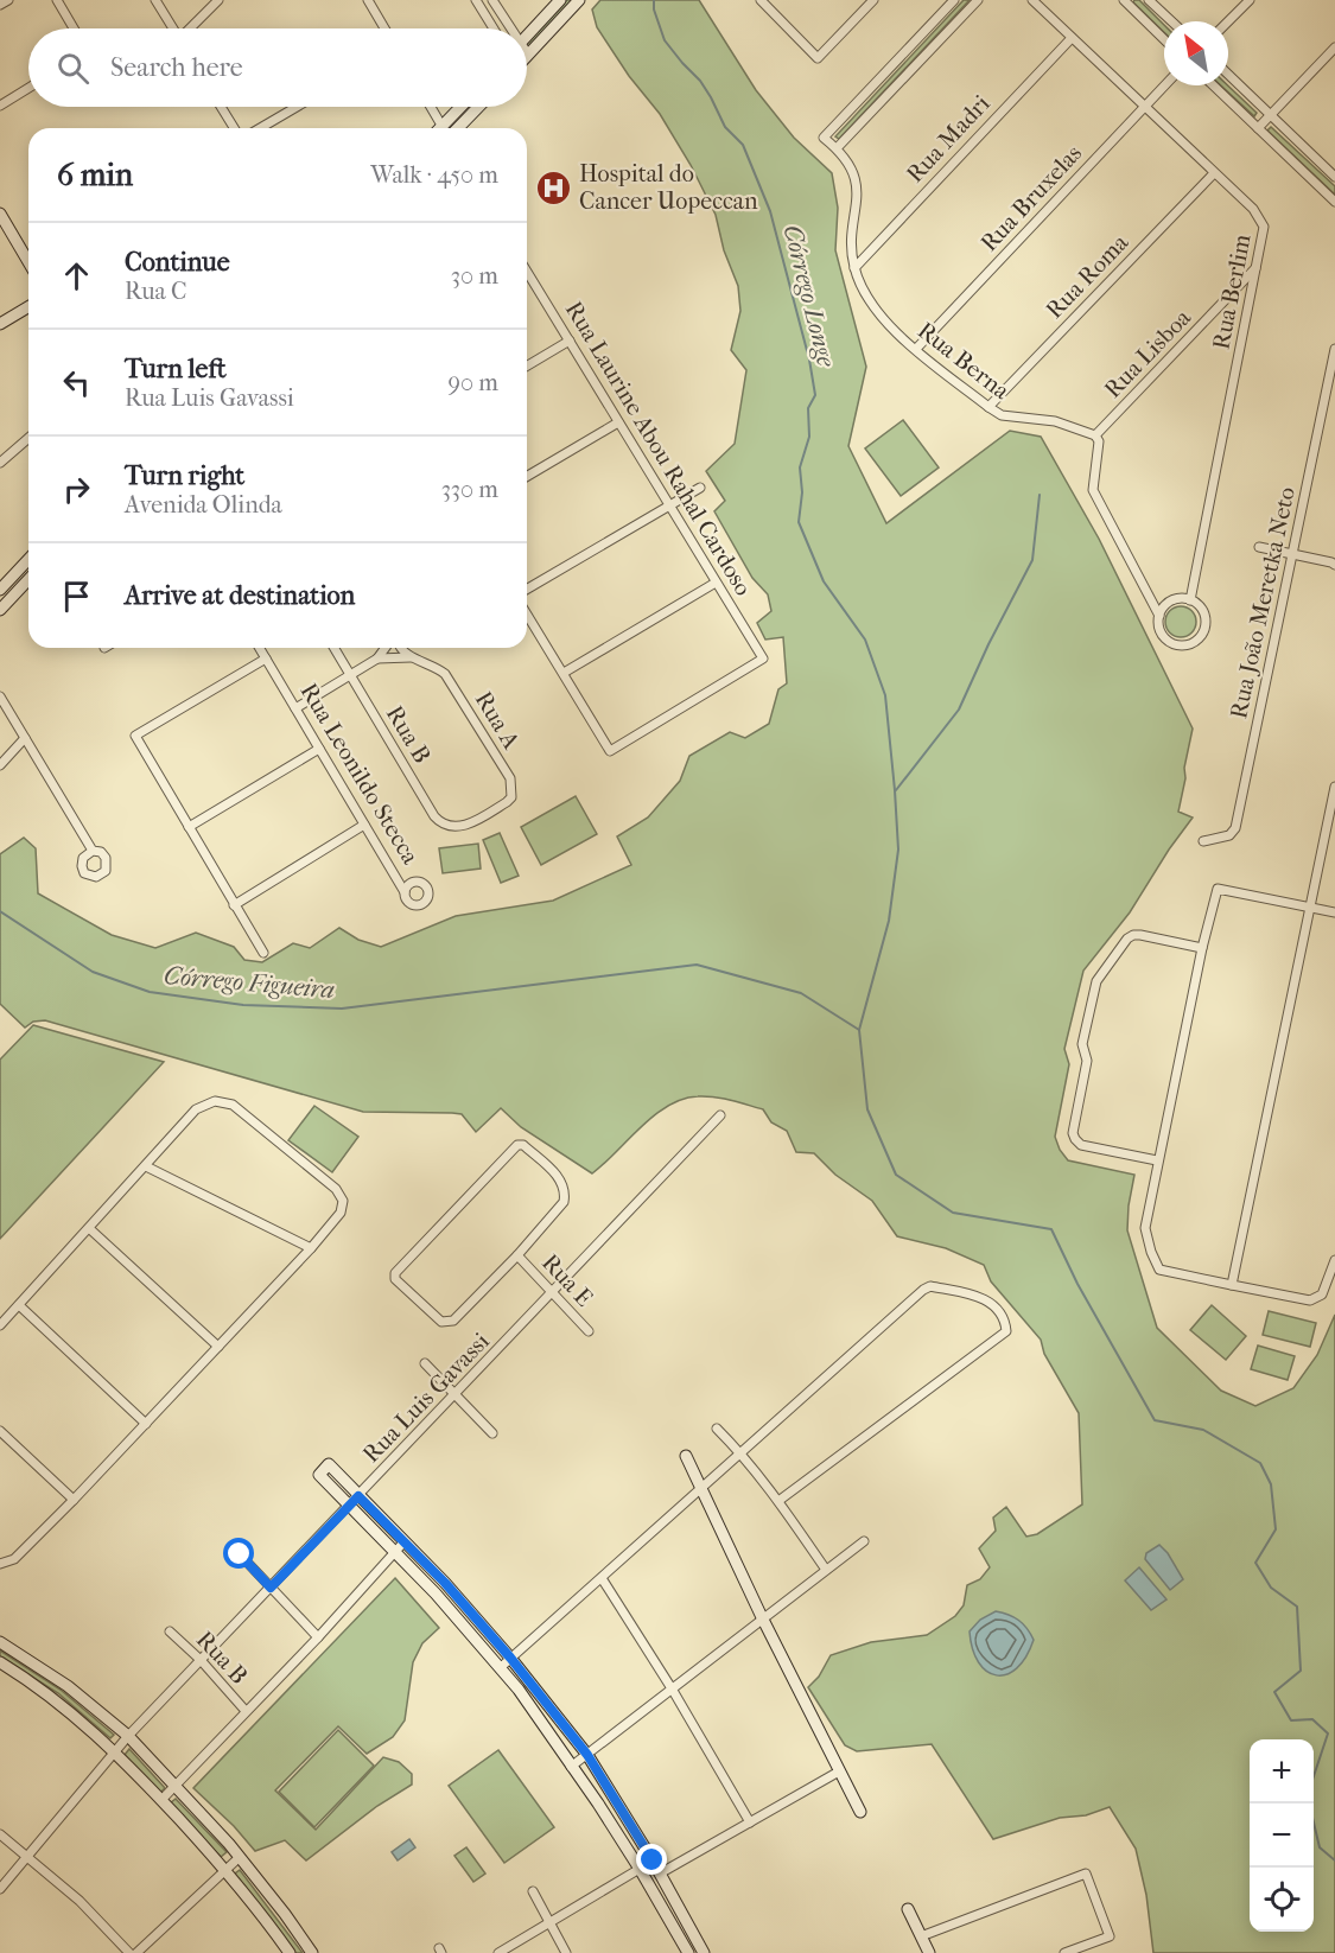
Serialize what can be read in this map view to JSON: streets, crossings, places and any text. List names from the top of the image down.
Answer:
{
  "streets": {
    "street": [
      "Rua Madri",
      "Rua Bruxelas",
      "Rua Roma",
      "Rua Berlim",
      "Rua Lisboa",
      "Rua Berna",
      "Rua Laurine Abou Rahal Cardoso",
      "Rua João Meretka Neto",
      "Rua A",
      "Rua B",
      "Rua Leonildo Stecca",
      "Rua E",
      "Rua Luis Gavassi"
    ]
  },
  "crossings": [
    ["Rua Madri", "Rua Berlim"],
    ["Rua Madri", "Rua Berna"],
    ["Rua Bruxelas", "Rua Berlim"],
    ["Rua Bruxelas", "Rua Berna"],
    ["Rua Roma", "Rua Berlim"],
    ["Rua Roma", "Rua Berna"],
    ["Rua Berlim", "Rua Lisboa"],
    ["Rua Lisboa", "Rua Berna"],
    ["Rua A", "Rua B"],
    ["Rua B", "Rua Luis Gavassi"],
    ["Rua E", "Rua Luis Gavassi"]
  ],
  "water": ["Córrego Longe", "Córrego Figueira"],
  "places": {
    "hospital": ["Hospital do Cancer Uopeccan"]
  },
  "north": "top left",
  "page": {
    "search": "Search here",
    "heading": ["6 min", "Walk · 450 m"],
    "list": [
      ["Continue", "Rua C", "30 m"],
      ["Turn left", "Rua Luis Gavassi", "90 m"],
      ["Turn right", "Avenida Olinda", "330 m"],
      "Arrive at destination"
    ],
    "map_buttons": ["+", "−"]
  }
}
